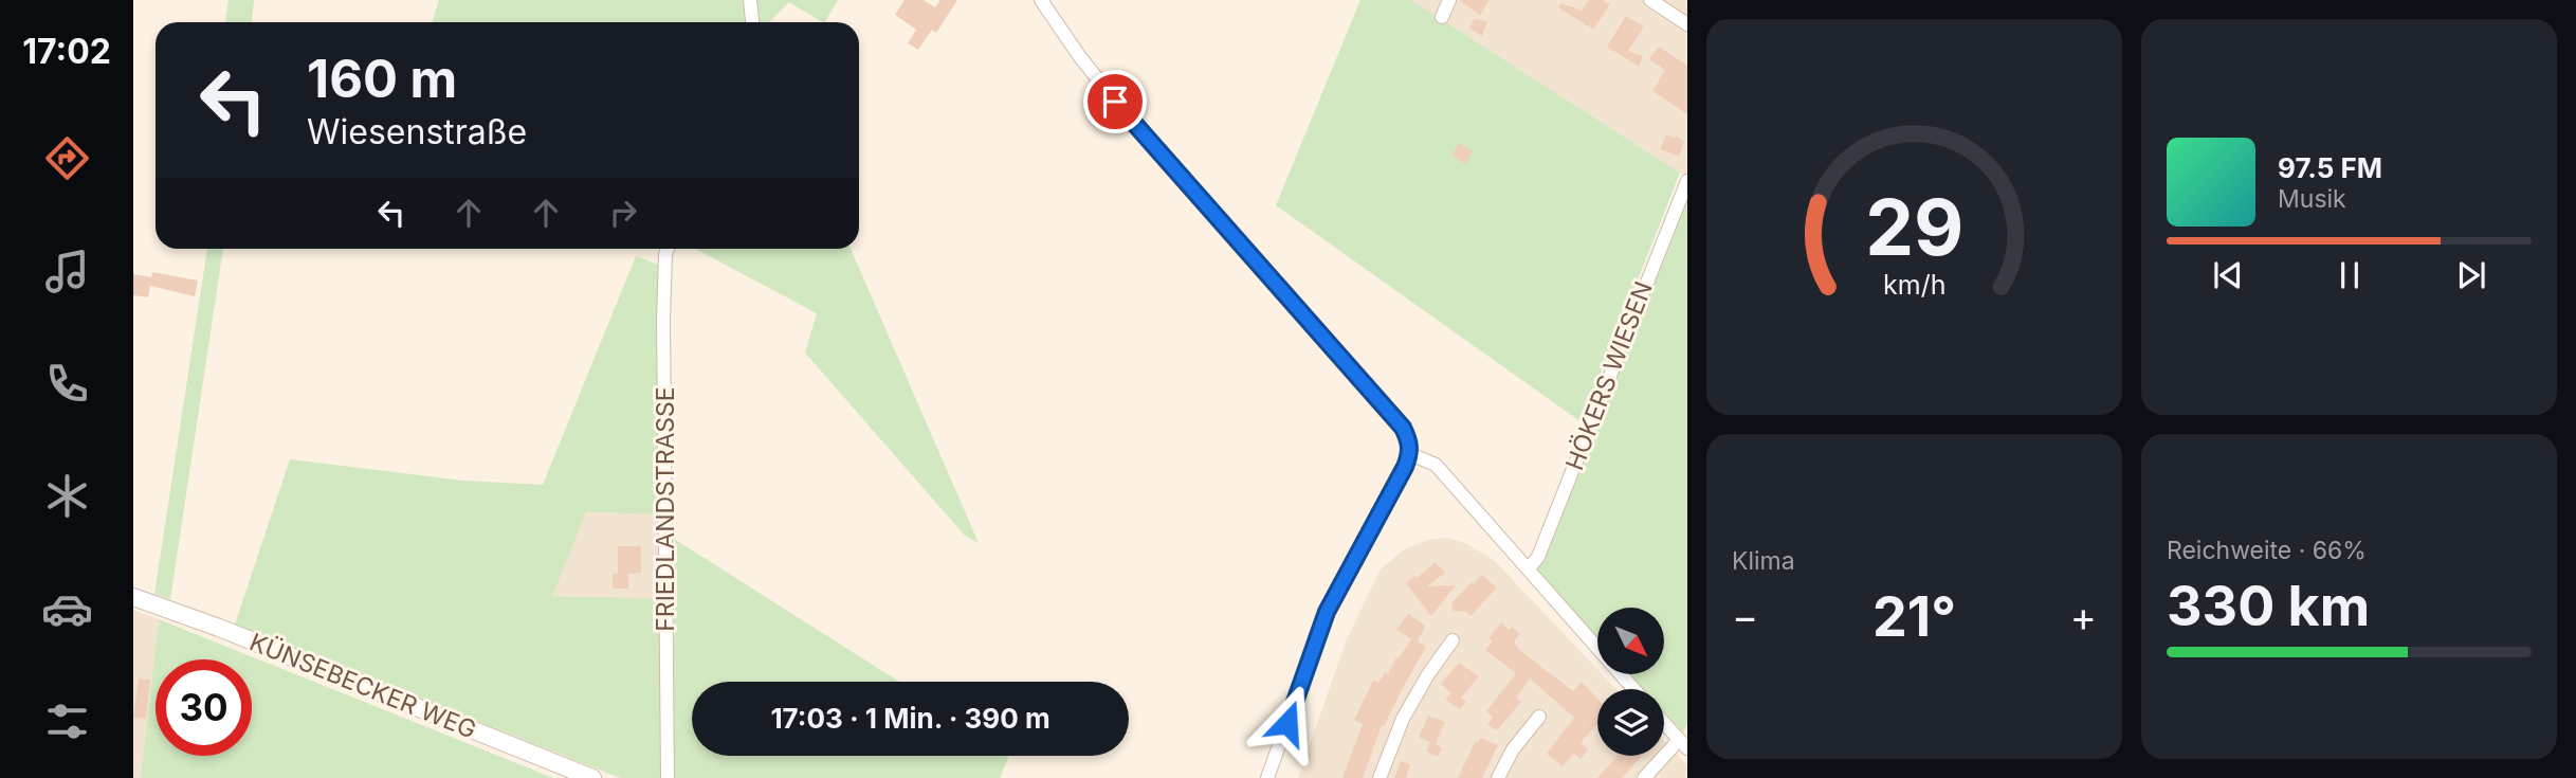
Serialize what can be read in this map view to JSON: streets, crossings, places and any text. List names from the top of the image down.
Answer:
{
  "streets": {
    "street": ["HÖKERS WIESEN", "FRIEDLANDSTRASSE", "KÜNSEBECKER WEG"]
  },
  "north": "bottom right",
  "page": {
    "tabs": "17:02",
    "turn": ["160 m", "Wiesenstraße"],
    "song": ["97.5 FM", "Musik"],
    "tile": [
      "Klima",
      ["Reichweite · 66%", "330 km"]
    ],
    "heat": ["−", "21°", "+"],
    "limit": "30",
    "trip": "17:03 · 1 Min. · 390 m",
    "gauge": ["29", "km/h"]
  }
}
